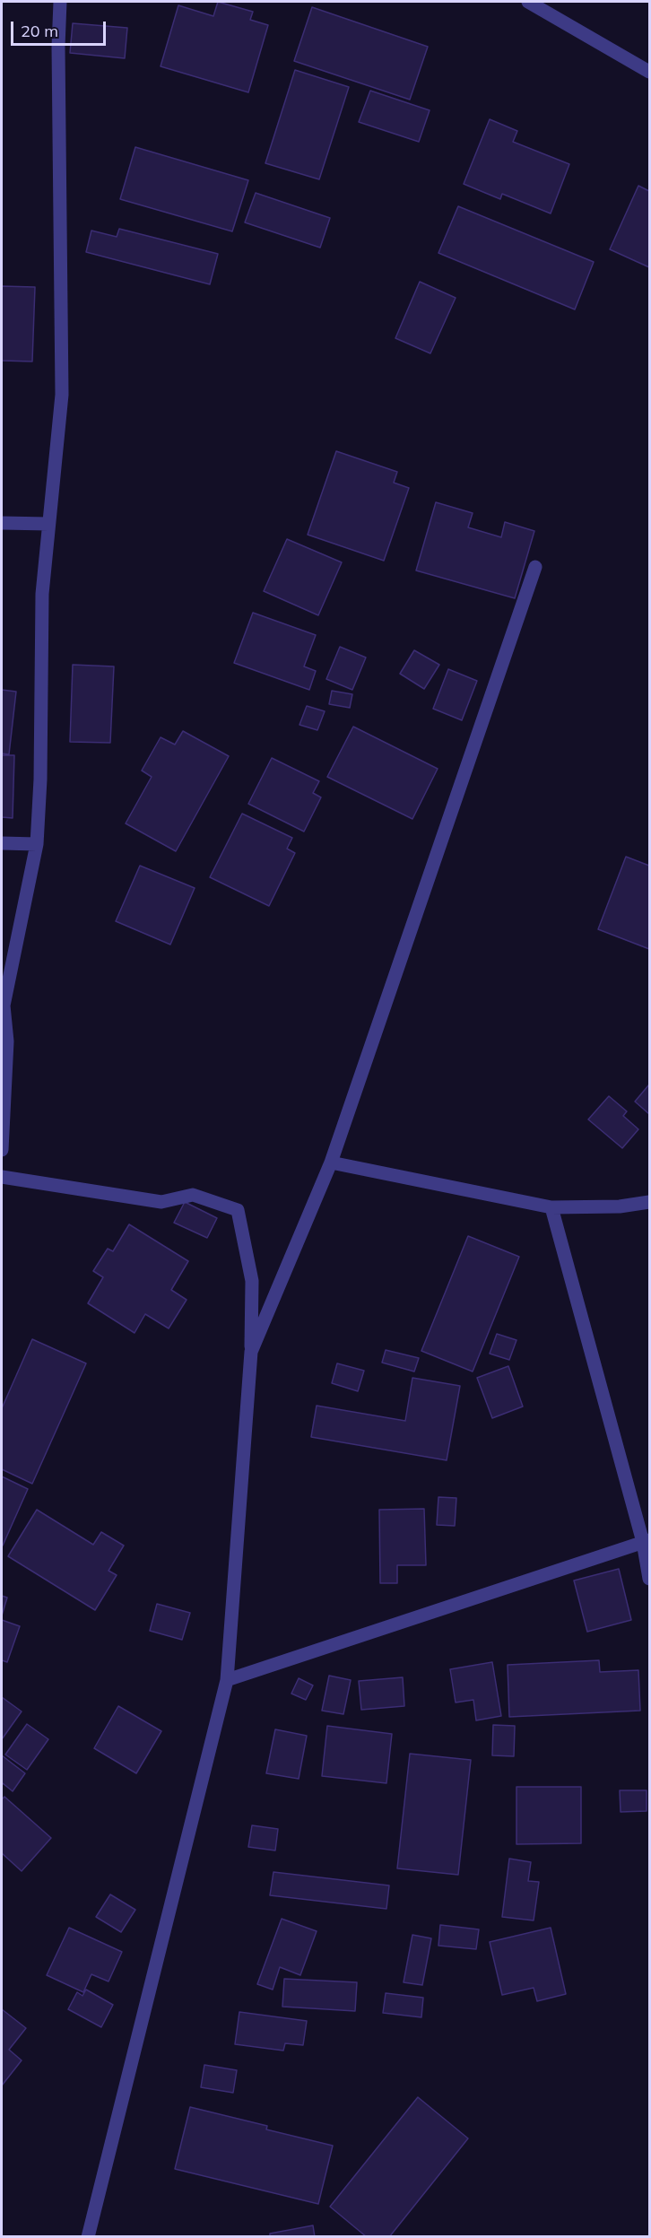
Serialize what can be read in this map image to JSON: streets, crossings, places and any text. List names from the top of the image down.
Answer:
{
  "scale_bar": "20 m"
}
